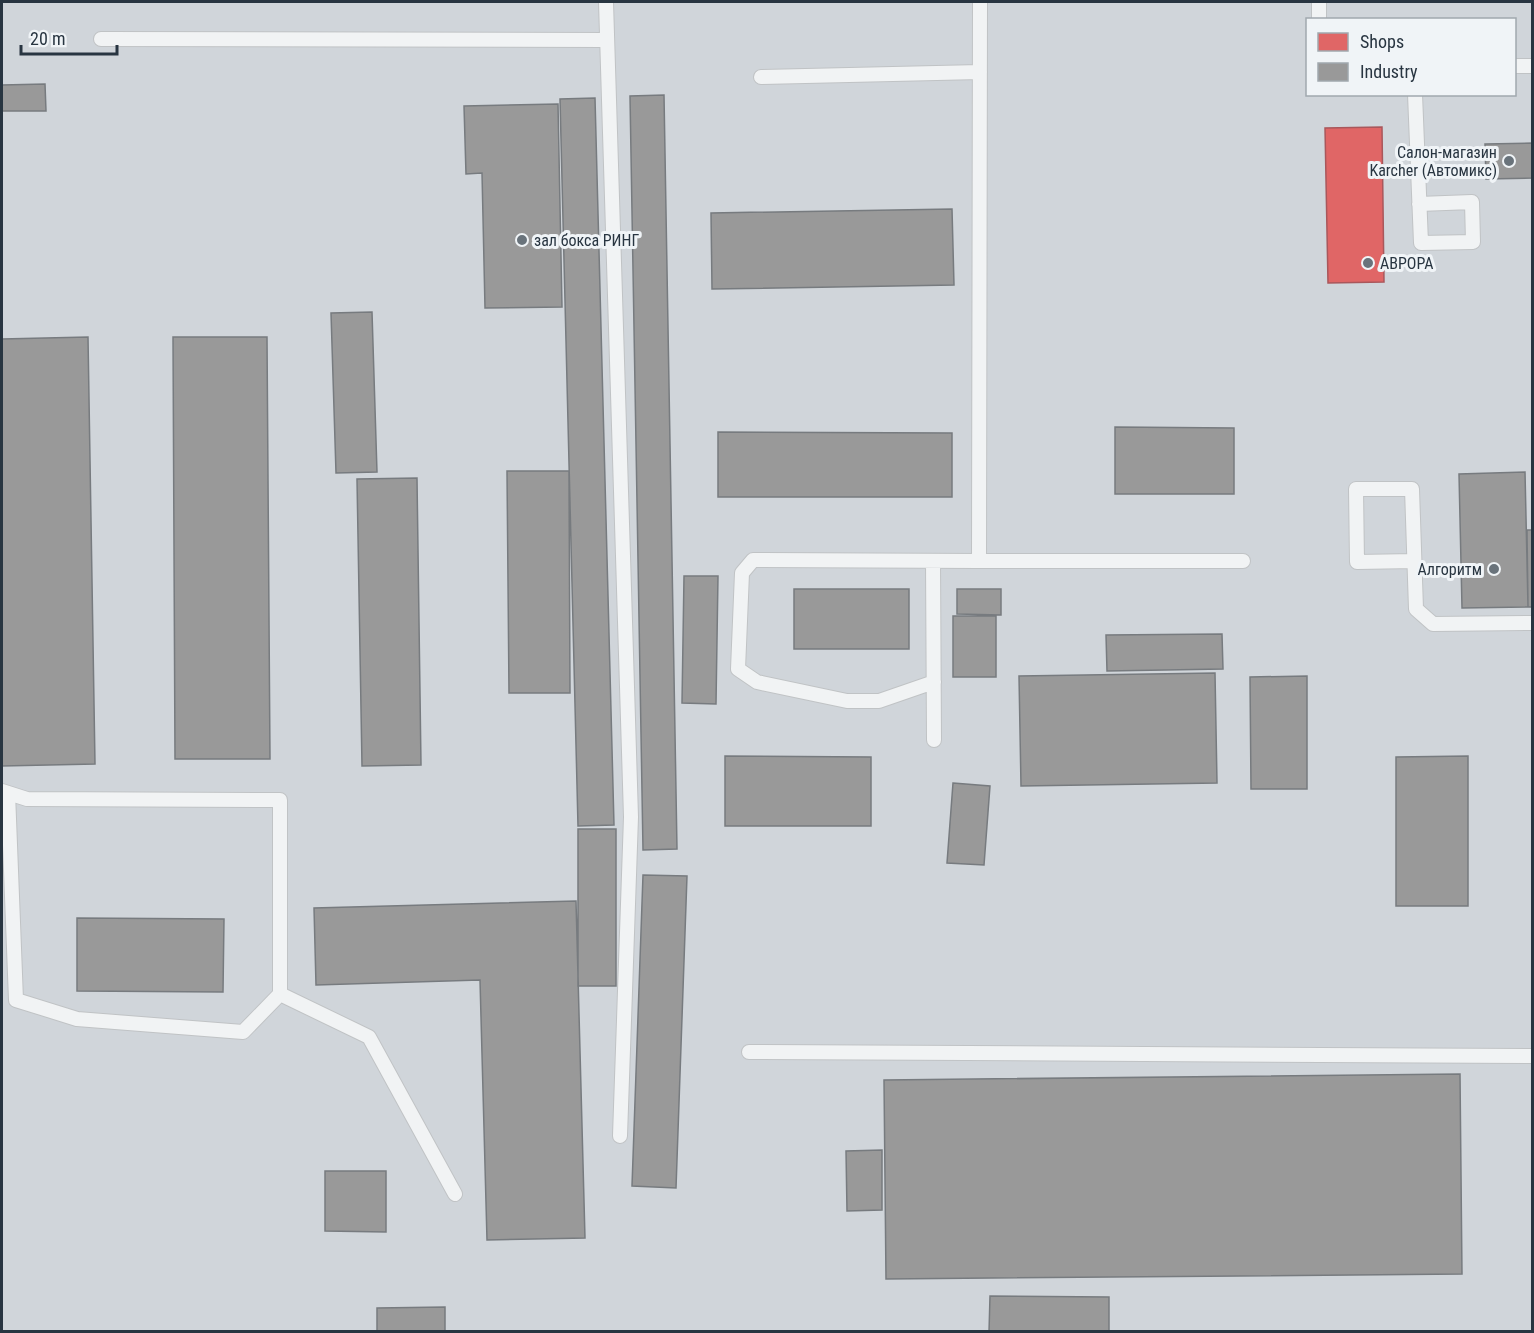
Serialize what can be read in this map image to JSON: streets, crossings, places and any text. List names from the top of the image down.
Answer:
{
  "places": [
    "Салон-магазин Karcher (Автомикс)",
    "зал бокса РИНГ",
    "АВРОРА",
    "Алгоритм"
  ],
  "legend": ["Shops", "Industry"],
  "scale_bar": "20 m"
}
